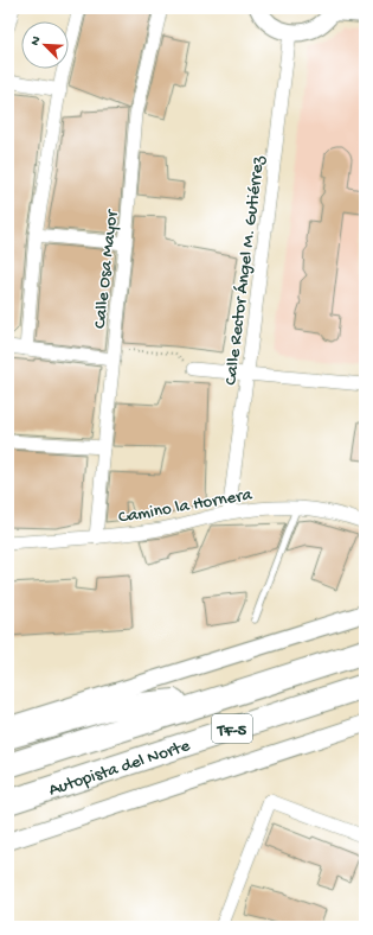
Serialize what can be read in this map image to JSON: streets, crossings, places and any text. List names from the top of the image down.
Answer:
{
  "streets": {
    "highway": ["TF-5", "Autopista del Norte"],
    "street": ["Calle Osa Mayor", "Calle Rector Ángel M. Gutiérrez", "Camino la Hornera"]
  },
  "crossings": [
    ["Calle Osa Mayor", "Camino la Hornera"],
    ["Calle Rector Ángel M. Gutiérrez", "Camino la Hornera"]
  ],
  "north": "top left"
}
